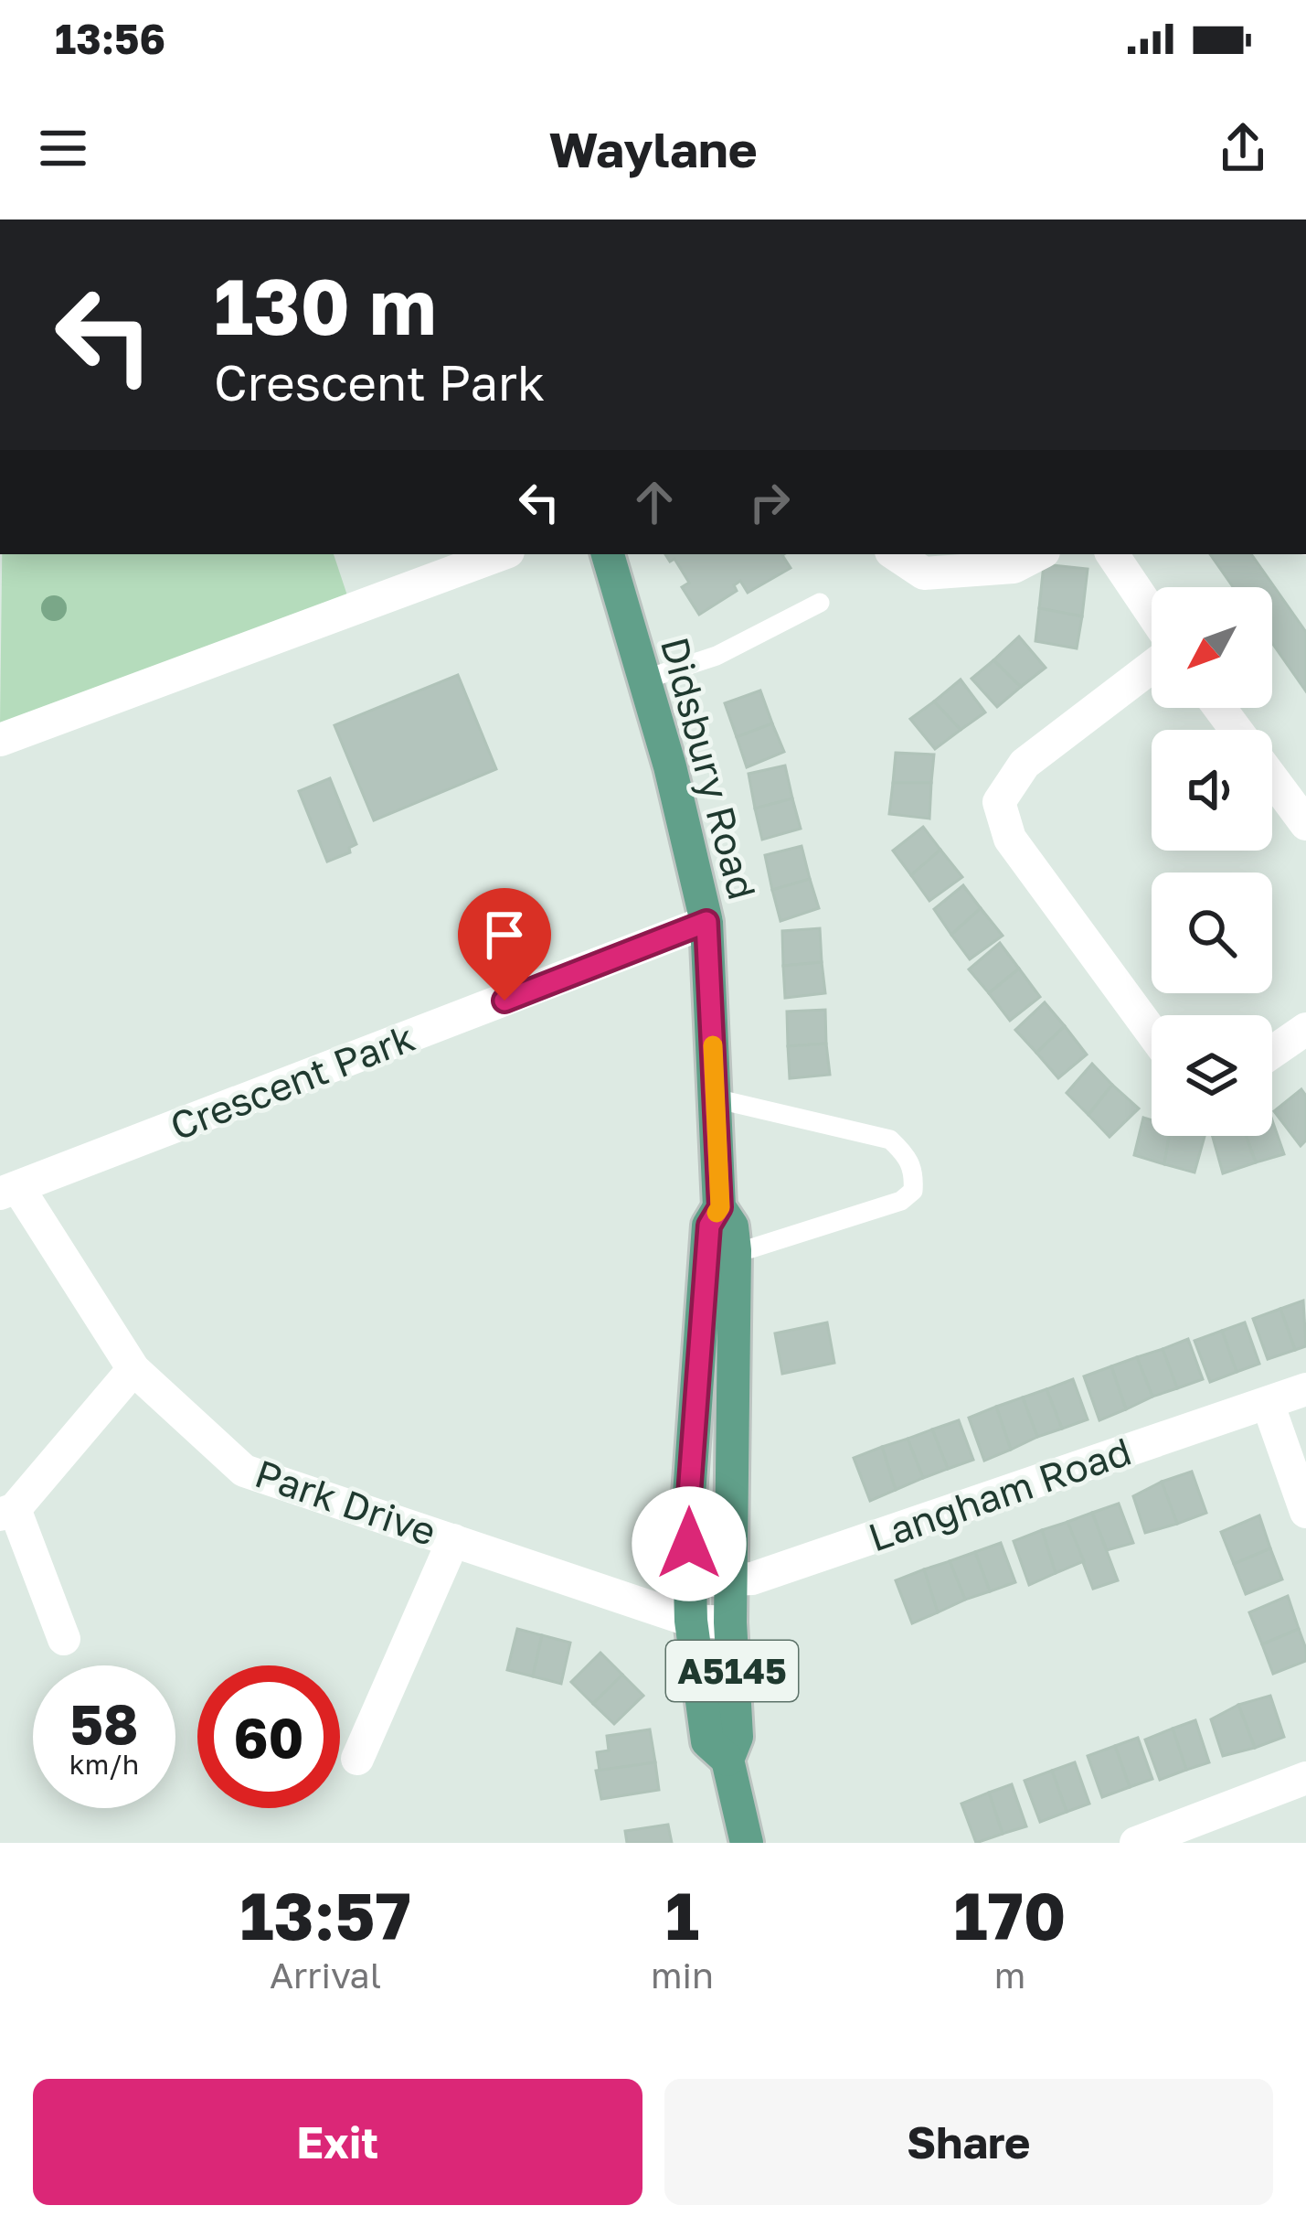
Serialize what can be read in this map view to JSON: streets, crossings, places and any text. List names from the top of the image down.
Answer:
{
  "streets": {
    "main road": ["Didsbury Road", "A5145"],
    "street": ["Crescent Park", "Langham Road", "Park Drive"]
  },
  "crossings": [
    ["Didsbury Road", "Crescent Park"],
    ["Didsbury Road", "Langham Road"],
    ["Didsbury Road", "Park Drive"],
    ["Crescent Park", "Park Drive"]
  ],
  "north": "bottom left",
  "page": {
    "status": "13:56",
    "header": "Waylane",
    "turn": ["130 m", "Crescent Park"],
    "speed": "58 km/h",
    "limit": "60",
    "eta": [
      "13:57",
      "Arrival",
      "1",
      "min",
      "170",
      "m"
    ],
    "buttons": ["Exit", "Share"]
  }
}
